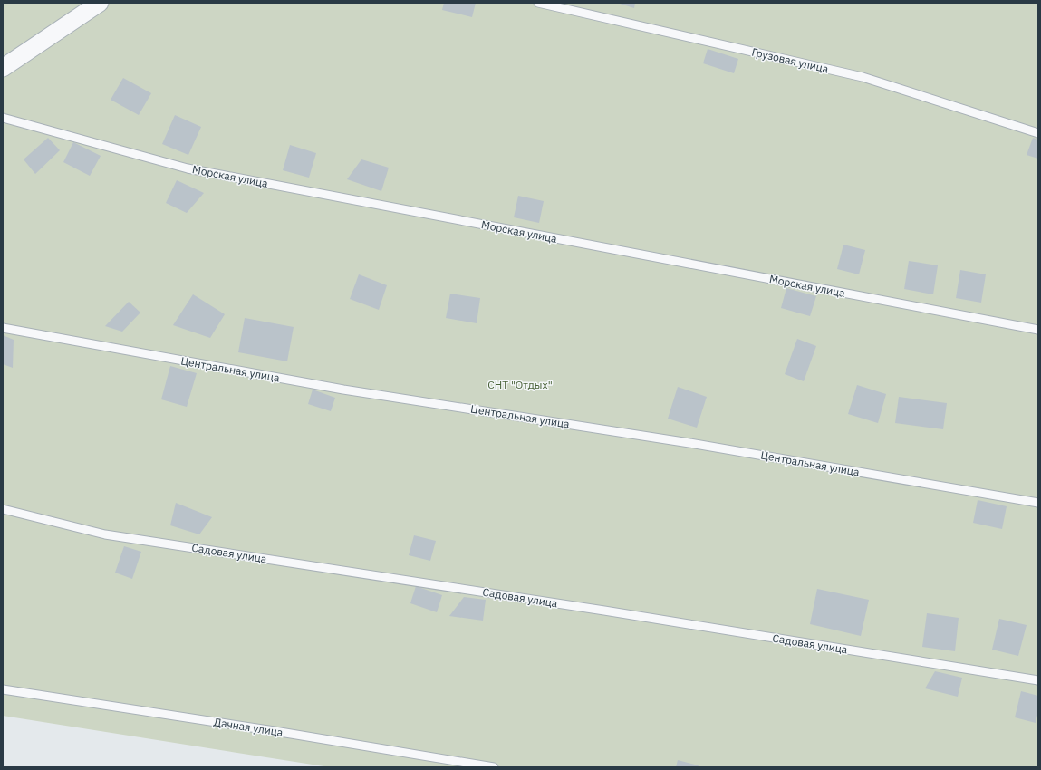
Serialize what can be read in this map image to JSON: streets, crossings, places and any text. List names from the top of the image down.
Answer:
{
  "streets": {
    "lane": [
      "Грузовая улица",
      "Морская улица",
      "Центральная улица",
      "Садовая улица",
      "Дачная улица"
    ]
  },
  "parks": ["СНТ \"Отдых\""]
}
